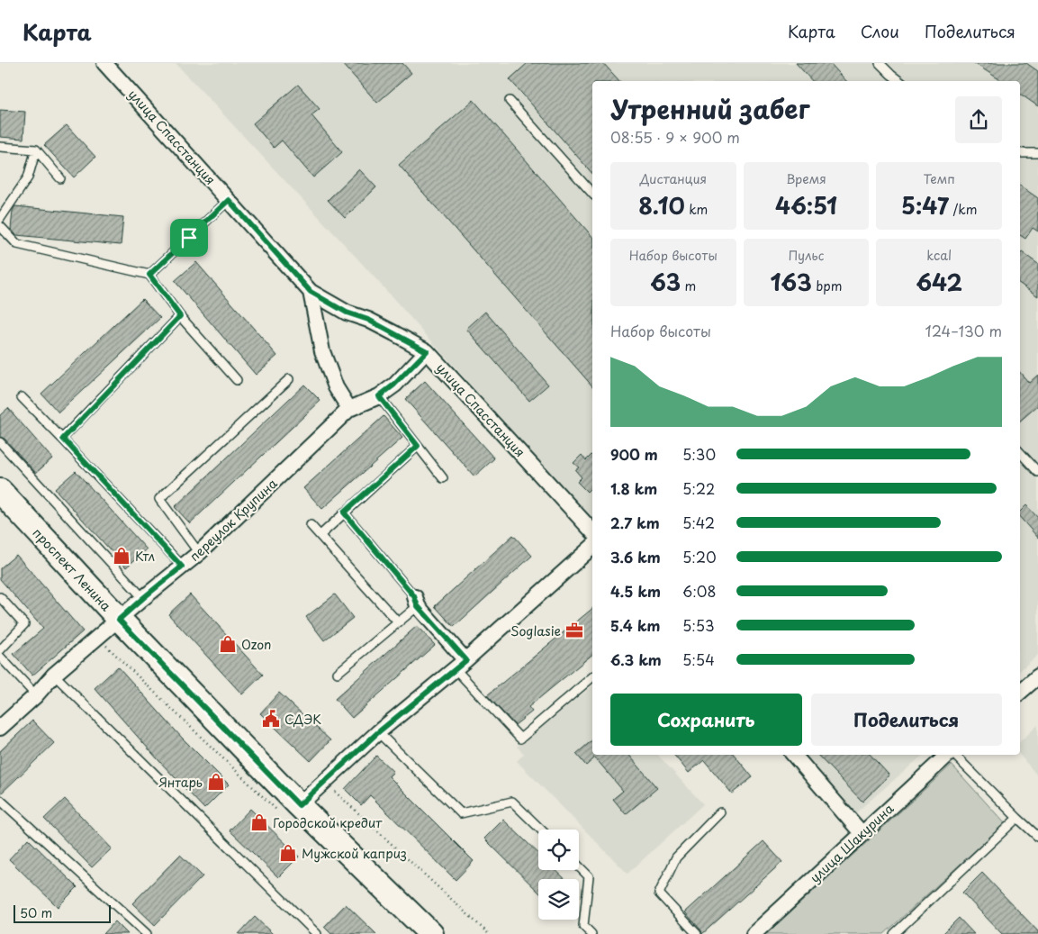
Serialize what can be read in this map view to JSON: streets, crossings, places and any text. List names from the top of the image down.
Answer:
{
  "streets": {
    "main road": ["проспект Ленина"],
    "street": ["улица Спасстанция", "переулок Крупина", "улица Шакурина"]
  },
  "crossings": [
    ["улица Спасстанция", "переулок Крупина"],
    ["переулок Крупина", "проспект Ленина"]
  ],
  "places": {
    "shop": [
      "Ктл",
      "Ozon",
      "Янтарь",
      "Городской кредит",
      "Мужской каприз"
    ],
    "office": ["Soglasie"],
    "public building": ["СДЭК"]
  },
  "scale_bar": "50 m",
  "page": {
    "header": "Карта",
    "nav": ["Карта", "Слои", "Поделиться"],
    "heading": ["Утренний забег", "08:55 · 9 × 900 m"],
    "stats": [
      ["Дистанция", "8.10 km"],
      ["Время", "46:51"],
      ["Темп", "5:47 /km"],
      ["Набор высоты", "63 m"],
      ["Пульс", "163 bpm"],
      ["kcal", "642"]
    ],
    "chart": ["Набор высоты", "124–130 m"],
    "list": [
      {
        "name": "900 m",
        "note": "5:30"
      },
      {
        "name": "1.8 km",
        "note": "5:22"
      },
      {
        "name": "2.7 km",
        "note": "5:42"
      },
      {
        "name": "3.6 km",
        "note": "5:20"
      },
      {
        "name": "4.5 km",
        "note": "6:08"
      },
      {
        "name": "5.4 km",
        "note": "5:53"
      },
      {
        "name": "6.3 km",
        "note": "5:54"
      }
    ],
    "buttons": ["Сохранить", "Поделиться"],
    "scale": "50 m"
  }
}
